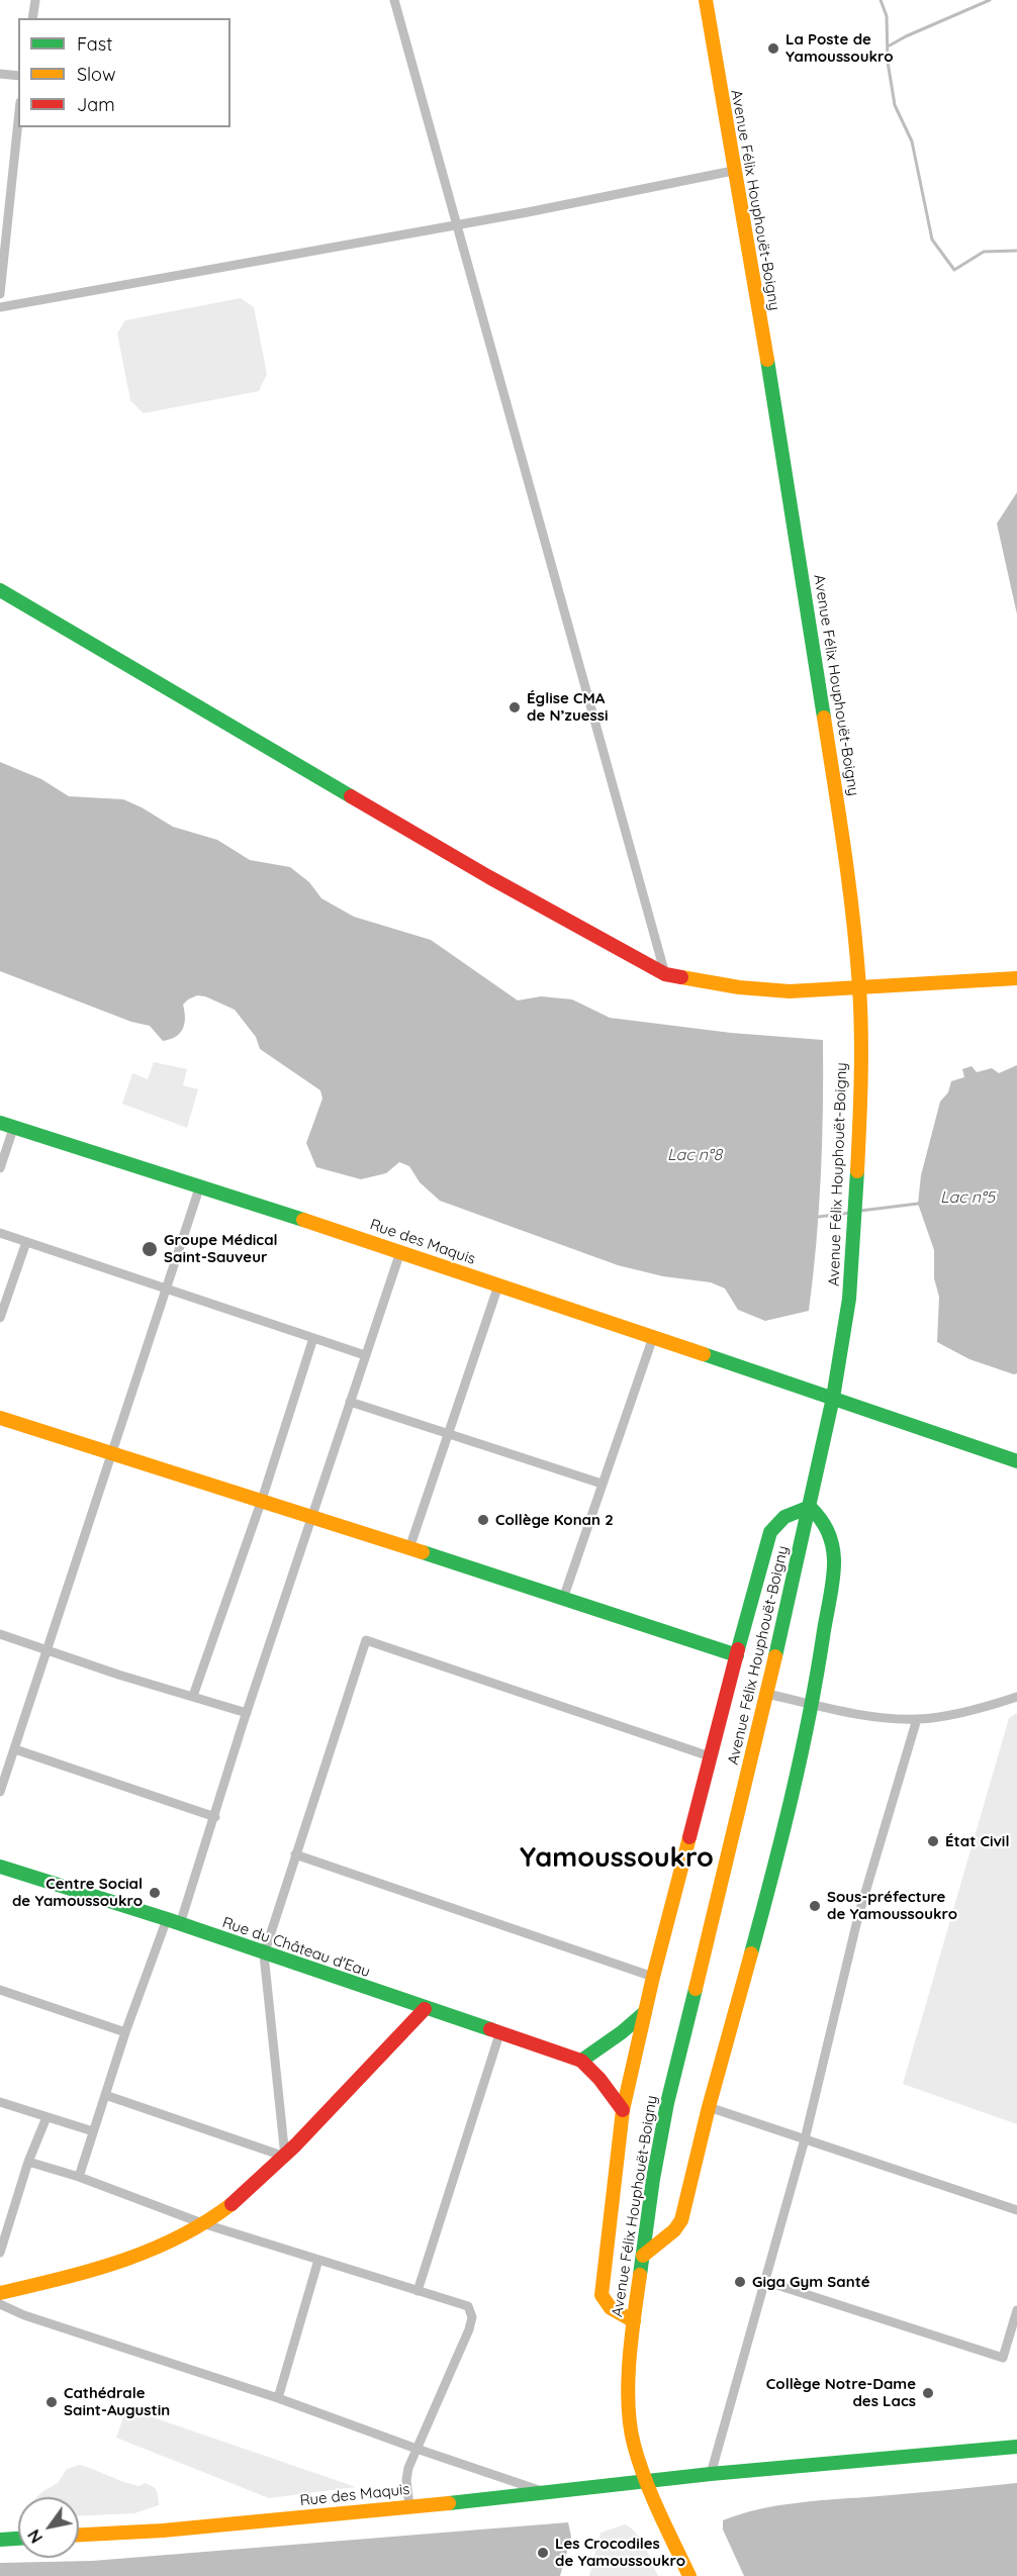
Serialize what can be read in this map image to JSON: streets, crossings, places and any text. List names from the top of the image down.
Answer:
{
  "streets": {
    "main road": ["Avenue Félix Houphouët-Boigny", "Rue des Maquis", "Rue du Château d'Eau"]
  },
  "crossings": [
    ["Avenue Félix Houphouët-Boigny", "Rue des Maquis"]
  ],
  "districts": ["Yamoussoukro"],
  "water": ["Lac n°8", "Lac n°5"],
  "places": [
    "La Poste de Yamoussoukro",
    "Église CMA de N’zuessi",
    "Groupe Médical Saint-Sauveur",
    "Collège Konan 2",
    "État Civil",
    "Centre Social de Yamoussoukro",
    "Sous-préfecture de Yamoussoukro",
    "Giga Gym Santé",
    "Collège Notre-Dame des Lacs",
    "Cathédrale Saint-Augustin",
    "Les Crocodiles de Yamoussoukro"
  ],
  "legend": ["Fast", "Slow", "Jam"],
  "north": "bottom left"
}
